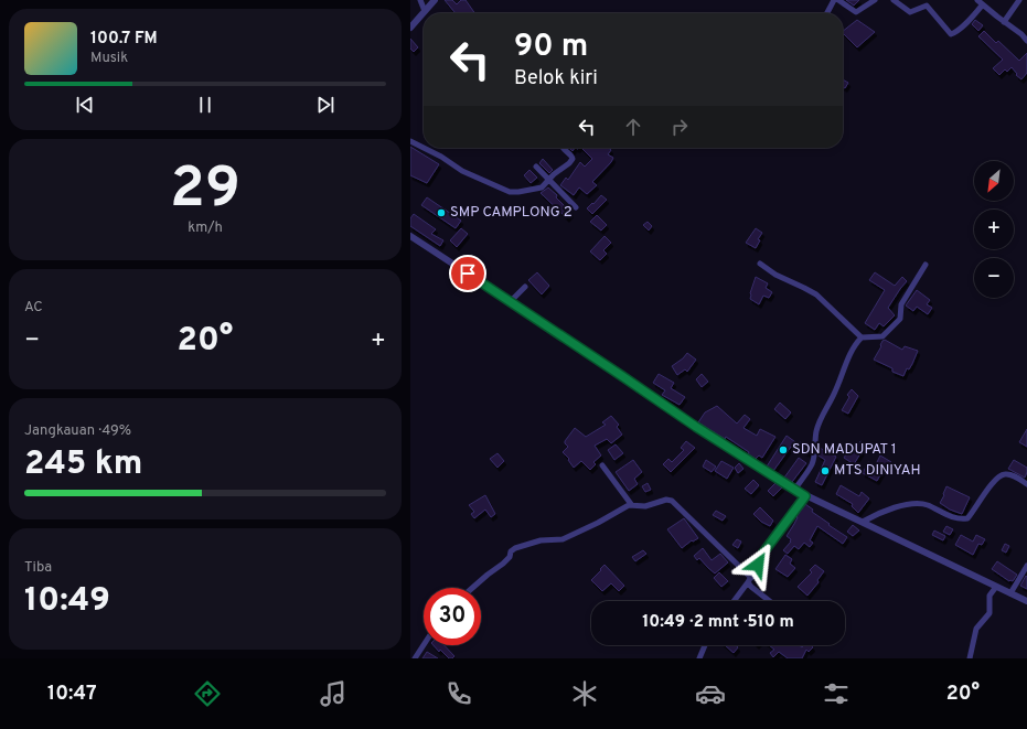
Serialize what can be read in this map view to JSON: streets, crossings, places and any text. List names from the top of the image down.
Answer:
{
  "places": ["SMP CAMPLONG 2", "SDN MADUPAT 1", "MTS DINIYAH"],
  "north": "bottom left",
  "page": {
    "turn": ["90 m", "Belok kiri"],
    "song": ["100.7 FM", "Musik"],
    "tile": [
      ["29", "km/h"],
      "AC",
      ["Jangkauan · 49%", "245 km"],
      ["Tiba", "10:49"]
    ],
    "map_buttons": ["+", "−"],
    "heat": ["−", "20°", "+"],
    "limit": "30",
    "trip": "10:49 · 2 mnt · 510 m",
    "tabs": ["10:47", "20°"]
  }
}
